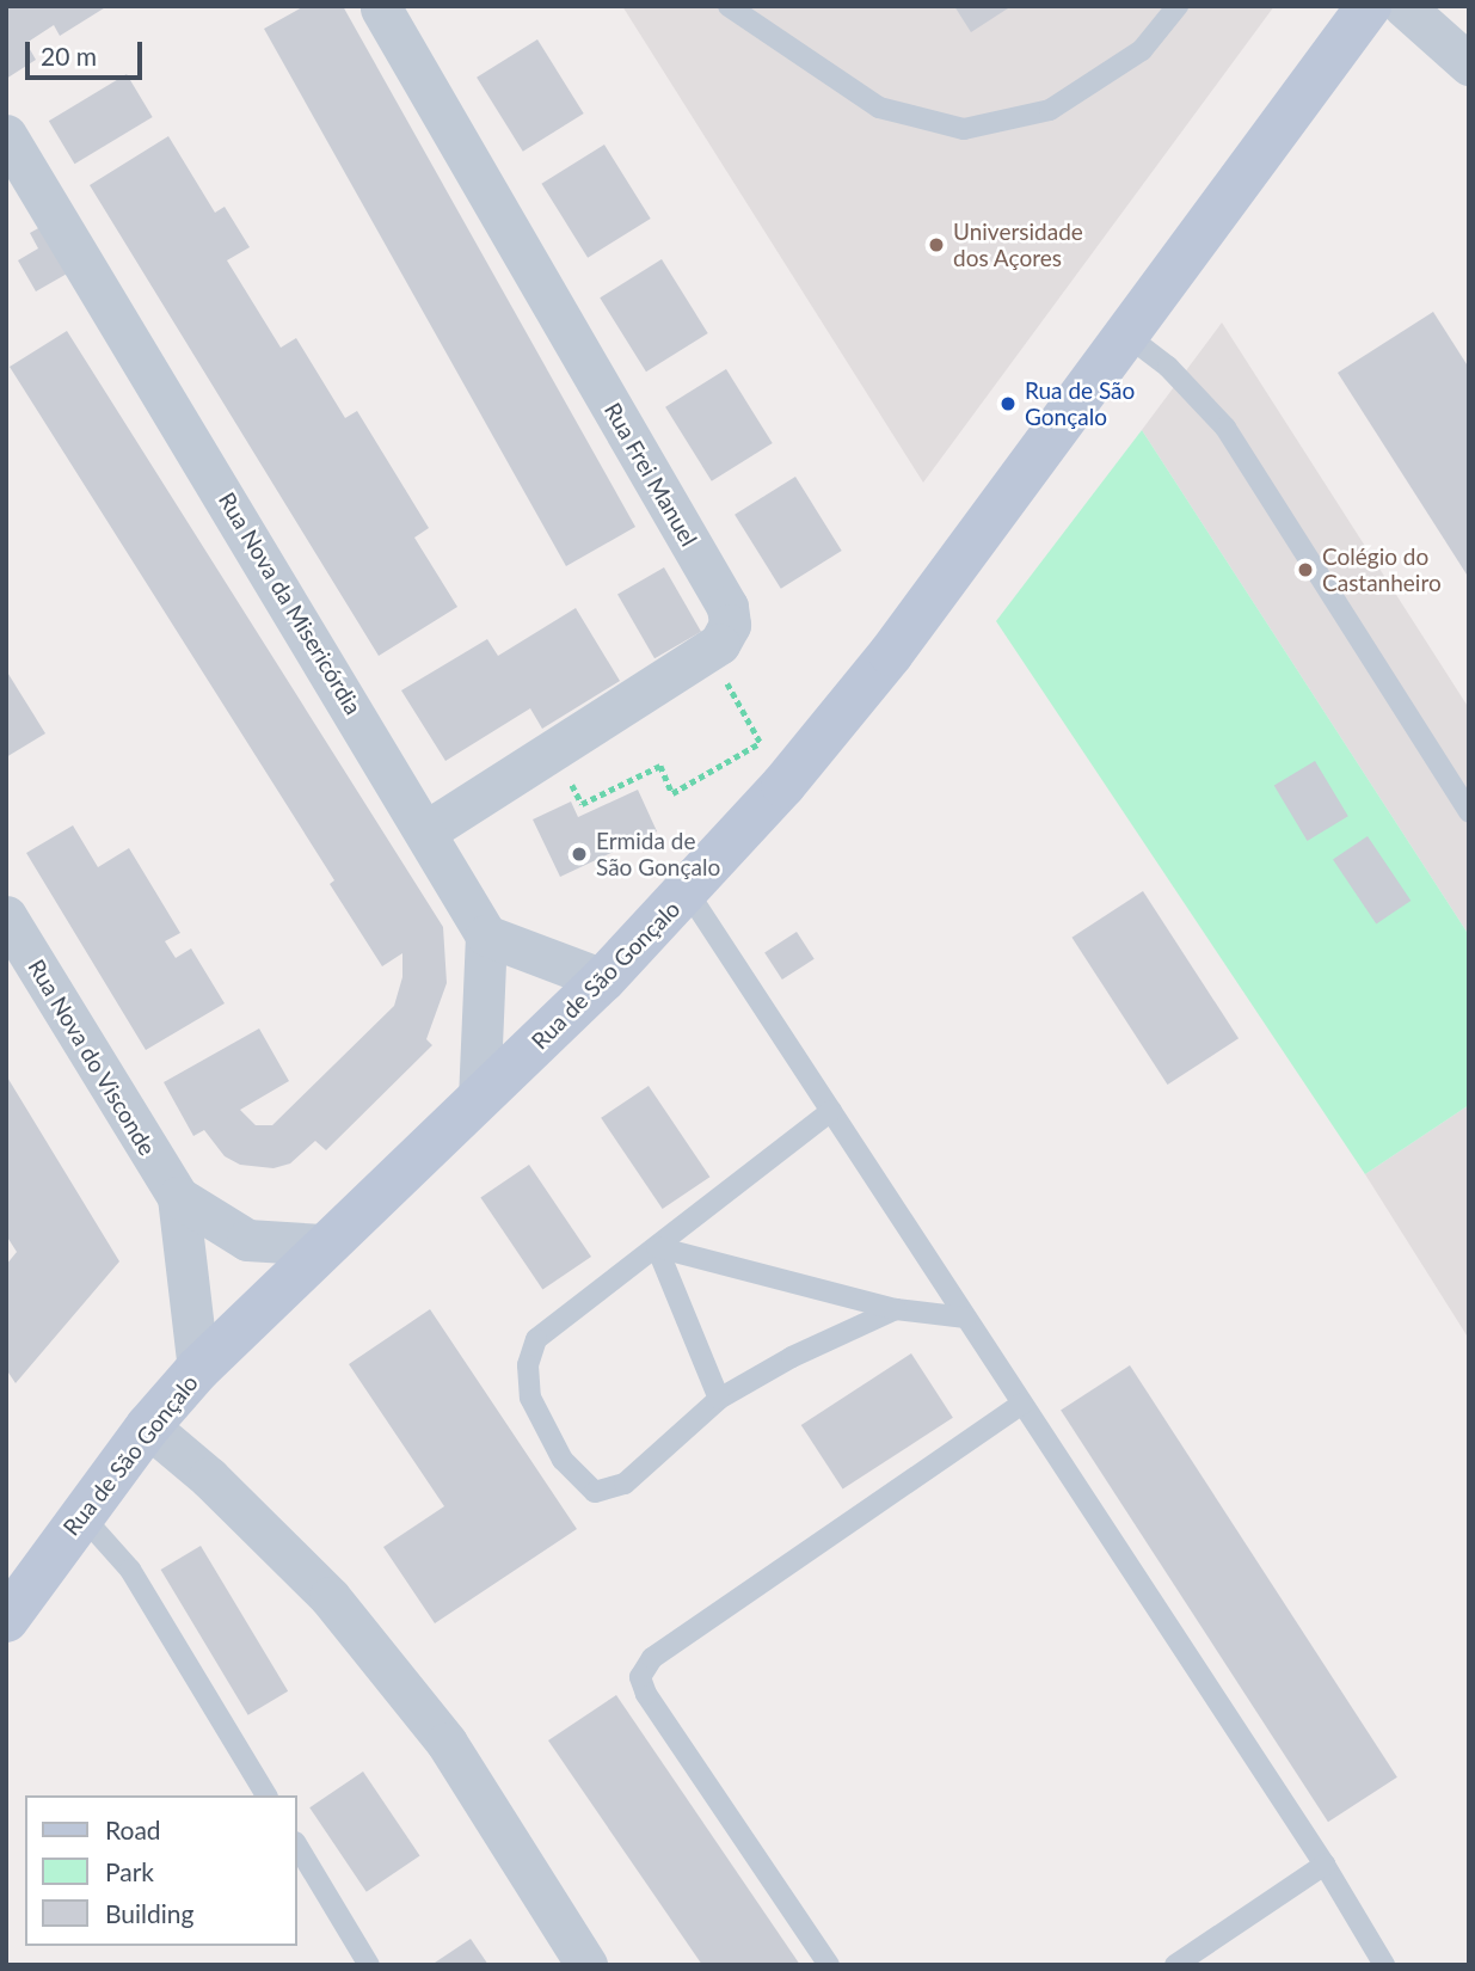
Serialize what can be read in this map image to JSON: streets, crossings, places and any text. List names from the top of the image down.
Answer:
{
  "streets": {
    "main road": ["Rua de São Gonçalo"],
    "street": ["Rua Frei Manuel", "Rua Nova da Misericórdia", "Rua Nova do Visconde"]
  },
  "crossings": [
    ["Rua Frei Manuel", "Rua Nova da Misericórdia"],
    ["Rua de São Gonçalo", "Rua Nova do Visconde"]
  ],
  "places": [
    "Universidade dos Açores",
    "Rua de São Gonçalo",
    "Colégio do Castanheiro",
    "Ermida de São Gonçalo"
  ],
  "legend": ["Road", "Park", "Building"],
  "scale_bar": "20 m"
}
